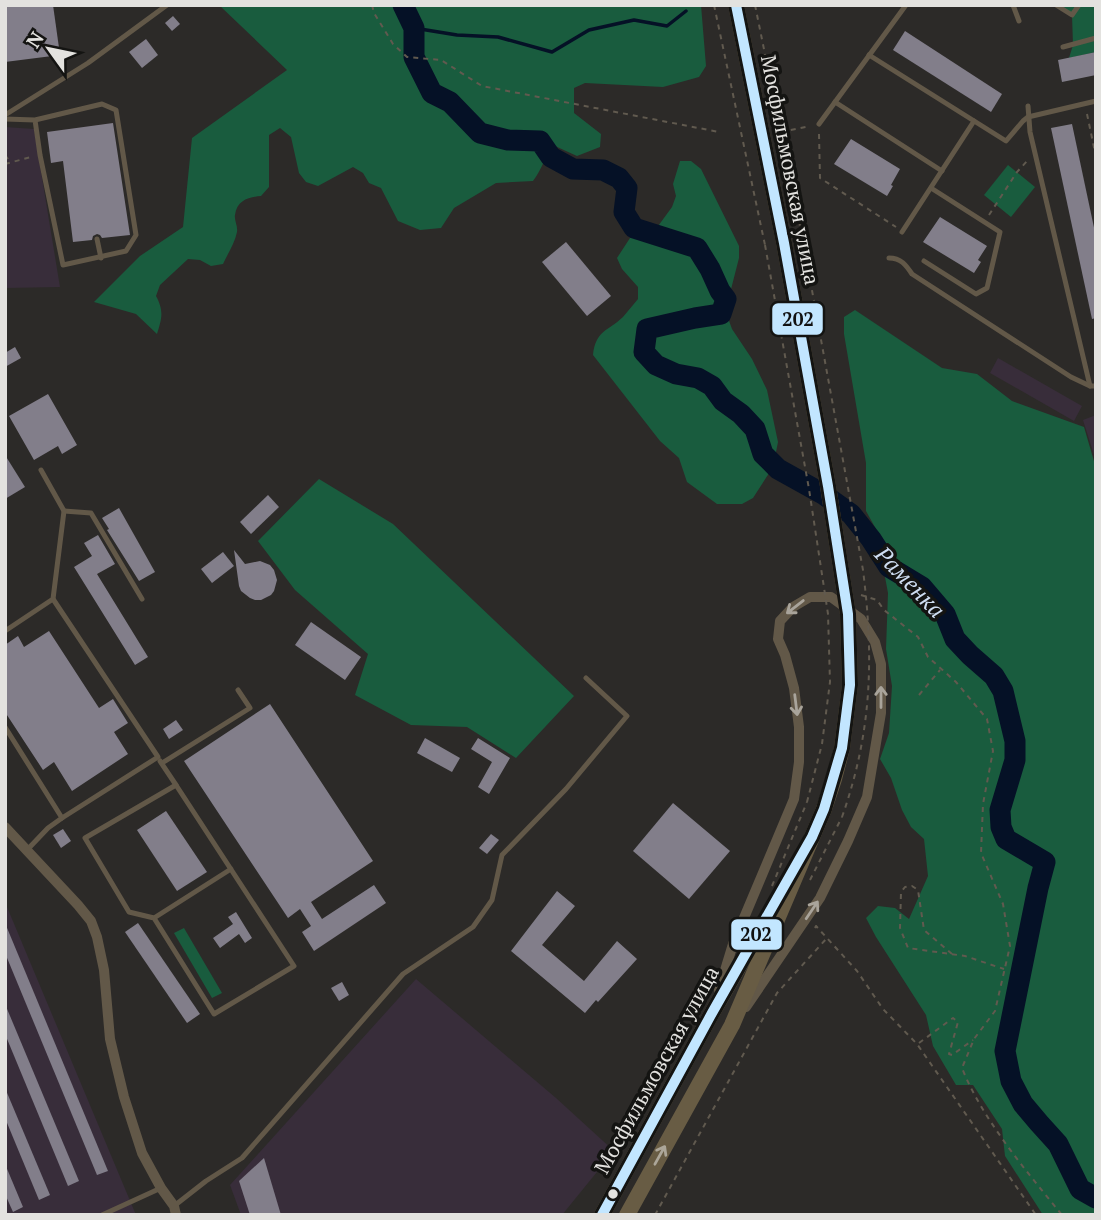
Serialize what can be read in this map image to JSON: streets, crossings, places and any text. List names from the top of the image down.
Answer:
{
  "streets": {
    "street": ["Мосфильмовская улица"]
  },
  "water": ["Раменка"],
  "lines": ["transit line 202"],
  "north": "top left"
}
